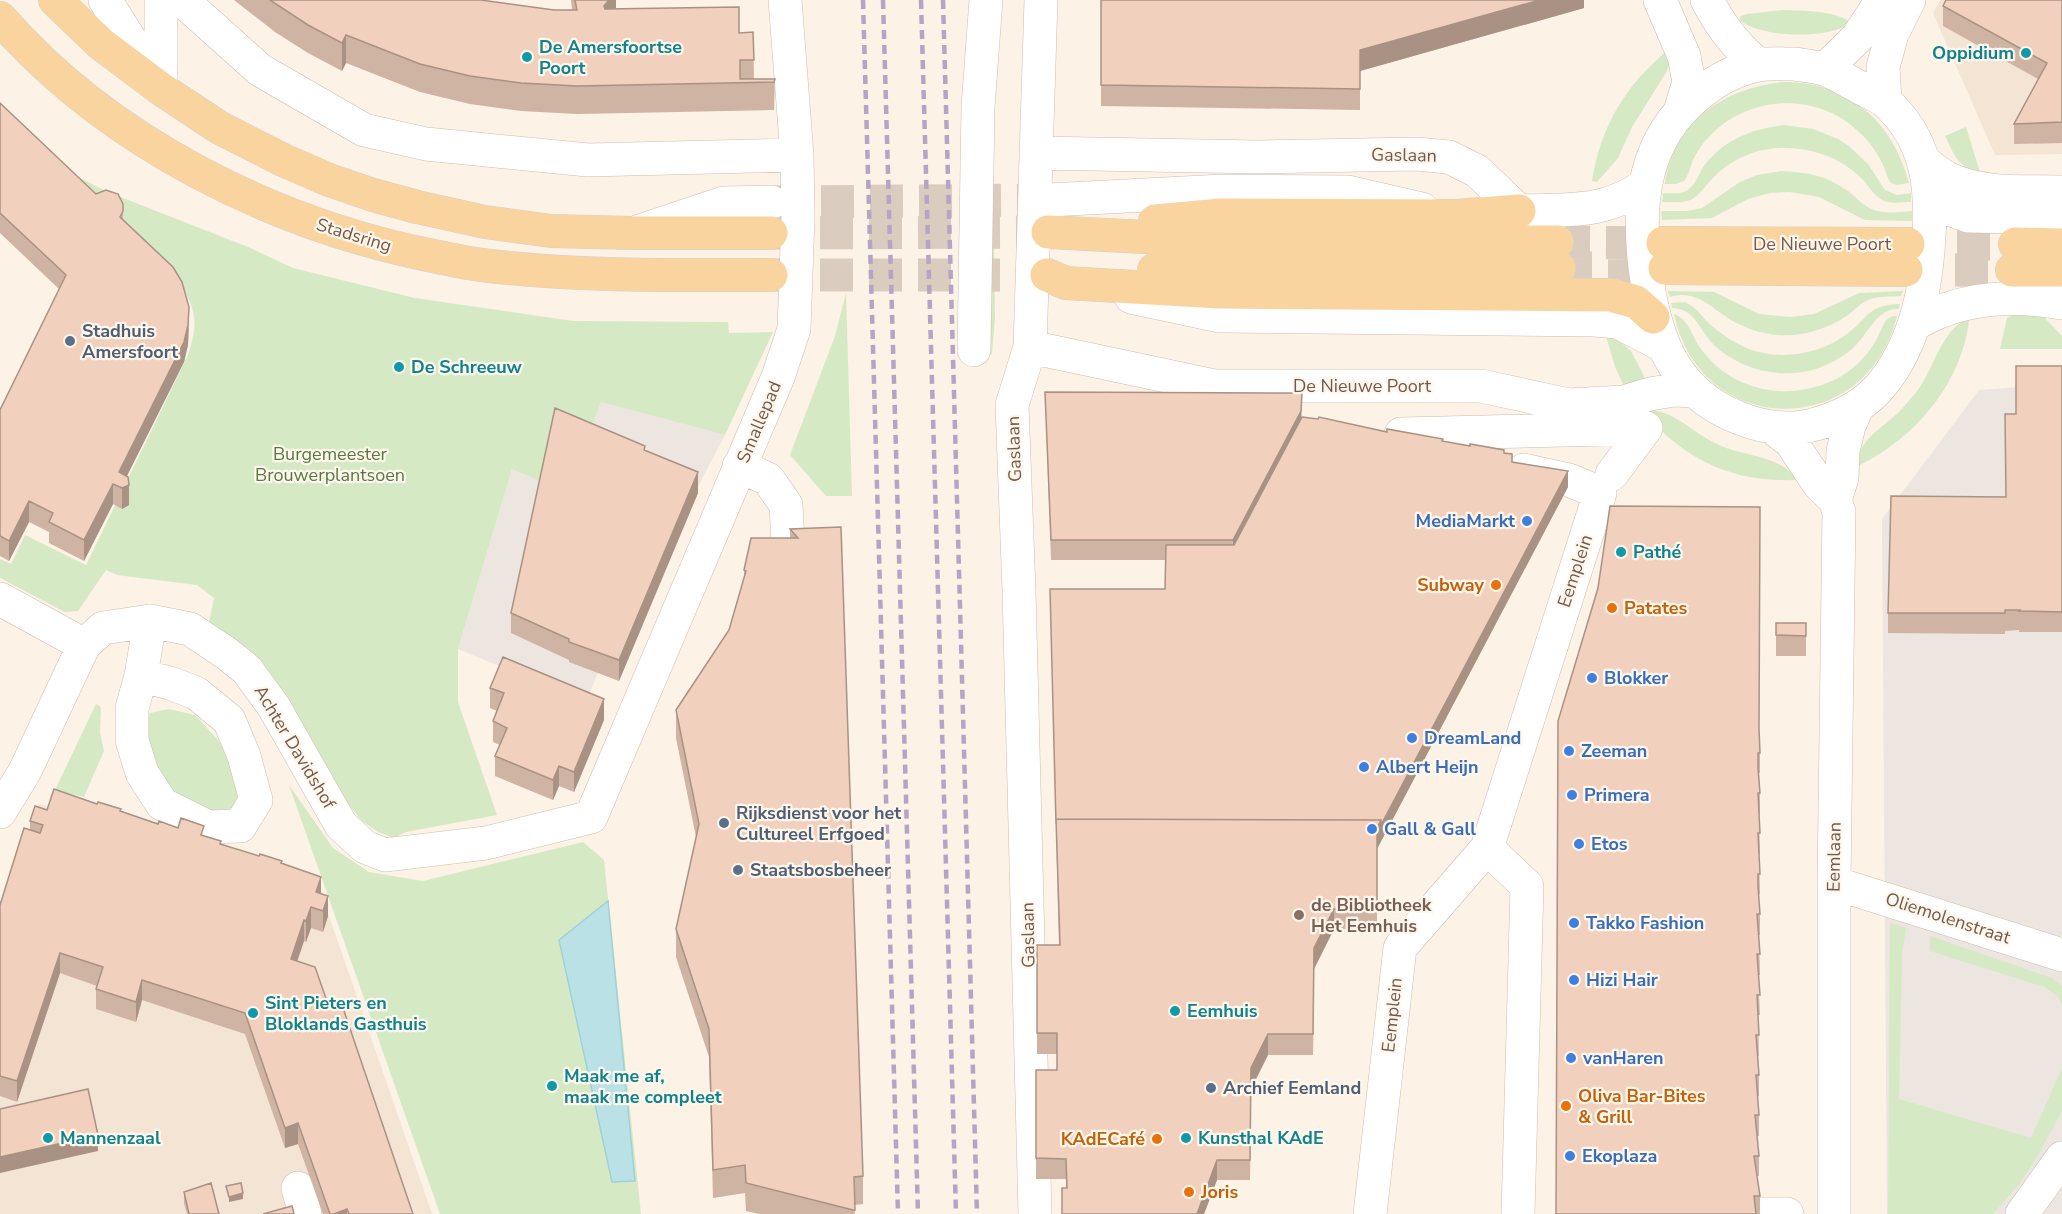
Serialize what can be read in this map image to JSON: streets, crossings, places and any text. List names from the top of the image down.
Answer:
{
  "streets": {
    "main road": ["Stadsring", "De Nieuwe Poort"],
    "street": [
      "Gaslaan",
      "Smallepad",
      "Eemplein",
      "Achter Davidshof",
      "Eemlaan",
      "Oliemolenstraat"
    ]
  },
  "crossings": [
    ["Gaslaan", "De Nieuwe Poort"],
    ["Smallepad", "Achter Davidshof"],
    ["Eemlaan", "Oliemolenstraat"]
  ],
  "parks": ["Burgemeester Brouwerplantsoen"],
  "places": [
    "Oppidium",
    "De Amersfoortse Poort",
    "Stadhuis Amersfoort",
    "De Schreeuw",
    "MediaMarkt",
    "Pathé",
    "Subway",
    "Patates",
    "Blokker",
    "DreamLand",
    "Zeeman",
    "Albert Heijn",
    "Primera",
    "Rijksdienst voor het Cultureel Erfgoed",
    "Gall & Gall",
    "Etos",
    "Staatsbosbeheer",
    "de Bibliotheek Het Eemhuis",
    "Takko Fashion",
    "Hizi Hair",
    "Eemhuis",
    "Sint Pieters en Bloklands Gasthuis",
    "vanHaren",
    "Maak me af, maak me compleet",
    "Archief Eemland",
    "Oliva Bar-Bites & Grill",
    "Mannenzaal",
    "Kunsthal KAdE",
    "KAdECafé",
    "Ekoplaza",
    "Joris"
  ]
}
